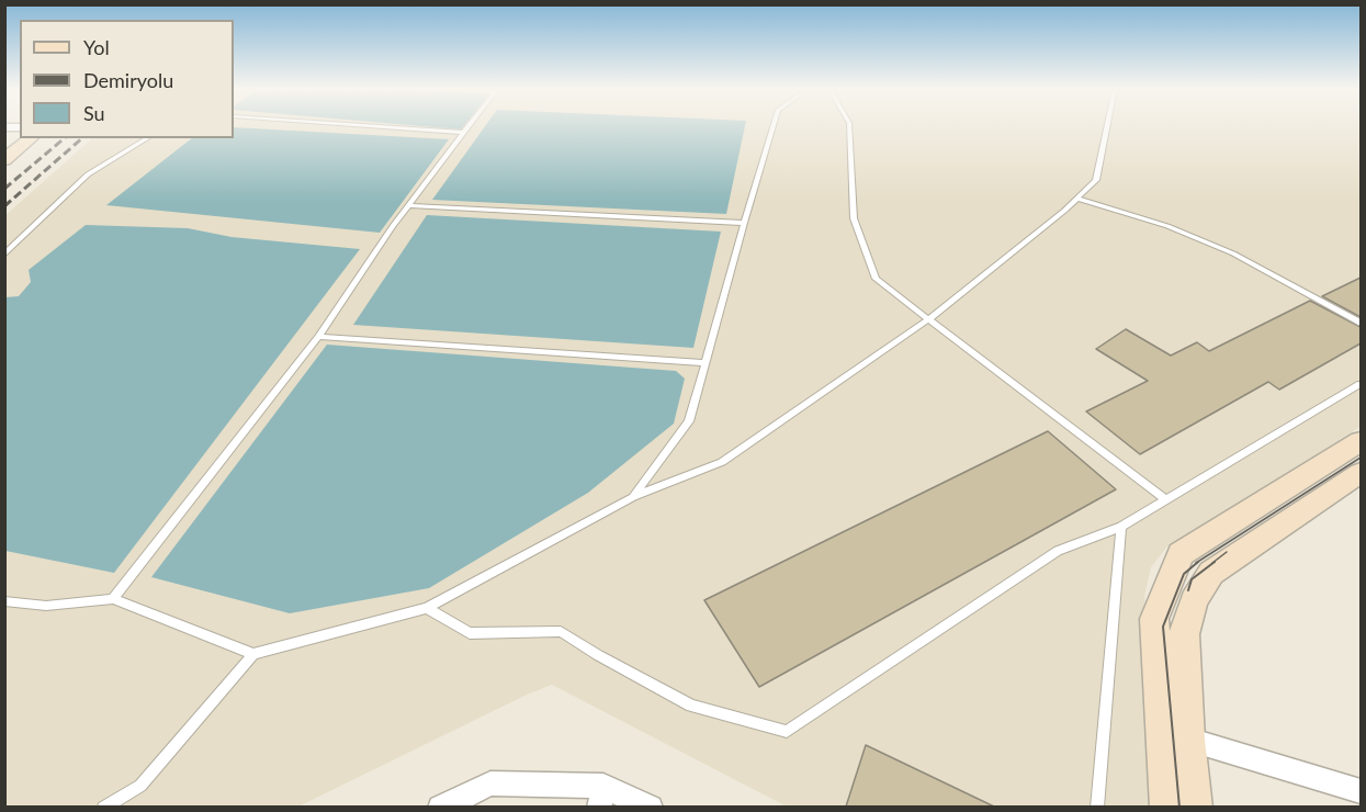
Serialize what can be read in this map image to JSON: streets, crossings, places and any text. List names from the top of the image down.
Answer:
{
  "legend": ["Yol", "Demiryolu", "Su"]
}
